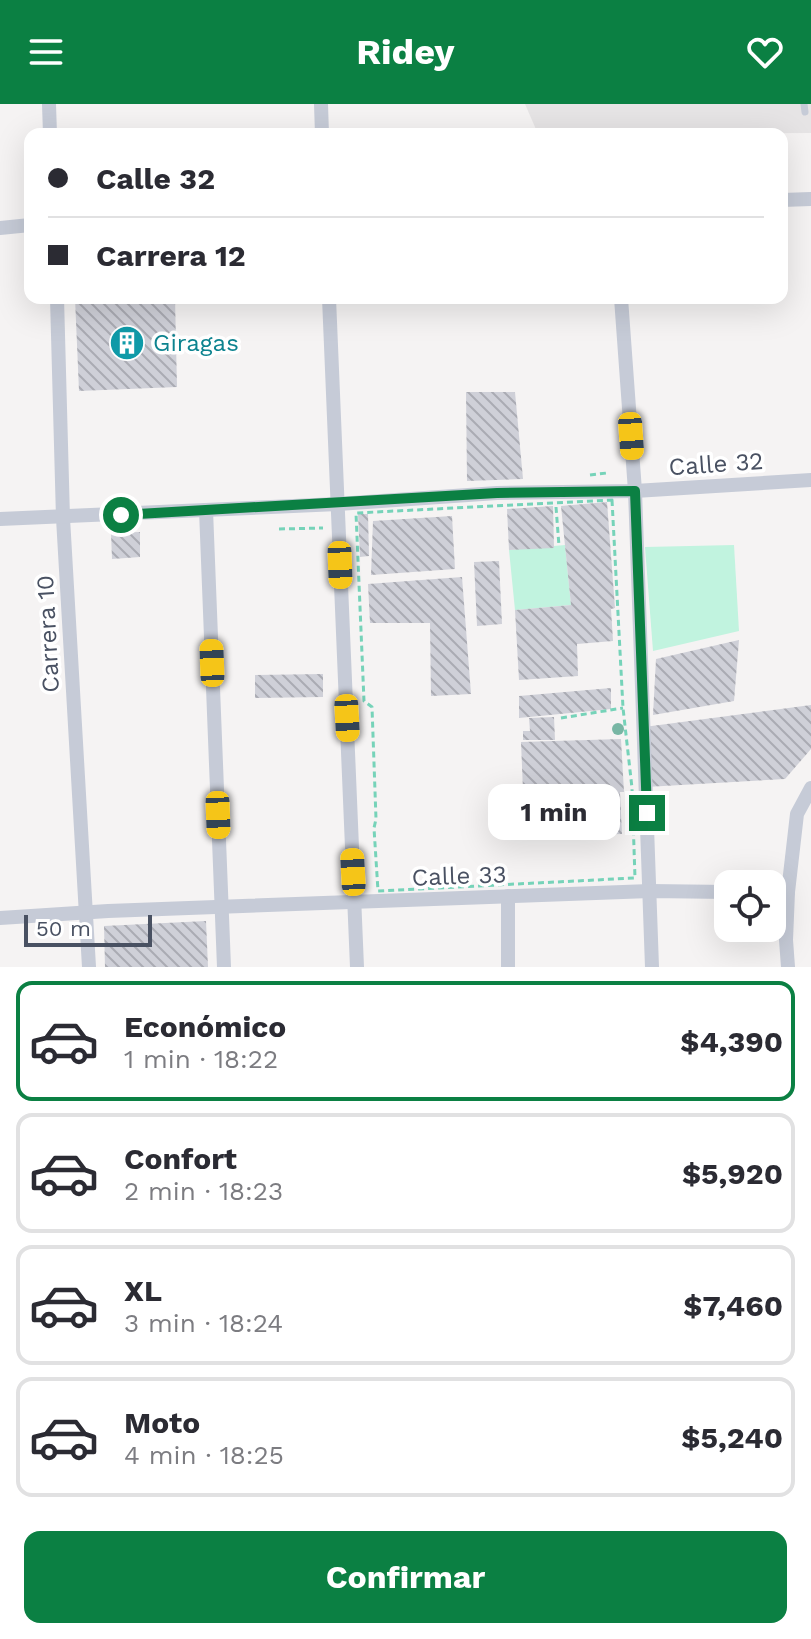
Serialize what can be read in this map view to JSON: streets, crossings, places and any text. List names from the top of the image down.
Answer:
{
  "streets": {
    "street": ["Calle 32", "Carrera 10", "Calle 33"]
  },
  "crossings": [
    ["Calle 32", "Carrera 10"],
    ["Carrera 10", "Calle 33"]
  ],
  "places": {
    "building": ["Giragas"]
  },
  "scale_bar": "50 m",
  "page": {
    "header": "Ridey",
    "banner": ["Calle 32", "Carrera 12"],
    "bubble": "1 min",
    "scale": "50 m",
    "list": [
      {
        "name": "Económico",
        "note": "1 min · 18:22",
        "value": "$4,390"
      },
      {
        "name": "Confort",
        "note": "2 min · 18:23",
        "value": "$5,920"
      },
      {
        "name": "XL",
        "note": "3 min · 18:24",
        "value": "$7,460"
      },
      {
        "name": "Moto",
        "note": "4 min · 18:25",
        "value": "$5,240"
      }
    ],
    "buttons": "Confirmar"
  }
}
